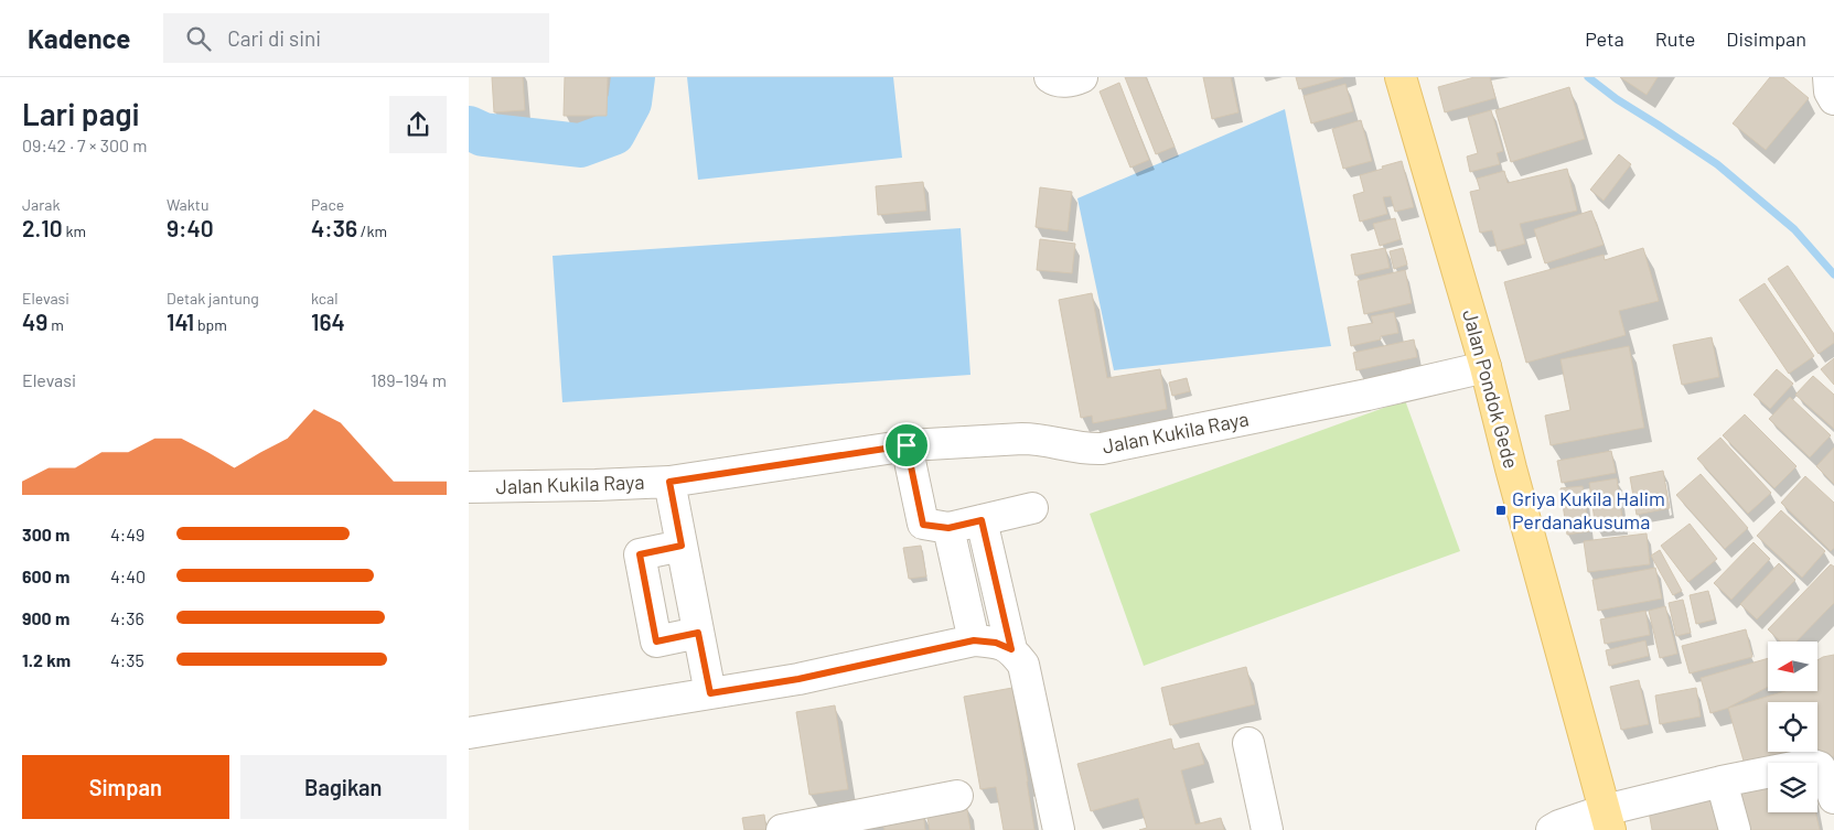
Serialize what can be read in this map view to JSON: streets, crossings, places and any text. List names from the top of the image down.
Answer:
{
  "streets": {
    "main road": ["Jalan Pondok Gede"],
    "street": ["Jalan Kukila Raya"]
  },
  "crossings": [
    ["Jalan Pondok Gede", "Jalan Kukila Raya"]
  ],
  "places": {
    "transit": ["Griya Kukila Halim Perdanakusuma"]
  },
  "north": "left",
  "page": {
    "header": "Kadence",
    "search": "Cari di sini",
    "nav": ["Peta", "Rute", "Disimpan"],
    "heading": ["Lari pagi", "09:42 · 7 × 300 m"],
    "stats": [
      ["Jarak", "2.10 km"],
      ["Waktu", "9:40"],
      ["Pace", "4:36 /km"],
      ["Elevasi", "49 m"],
      ["Detak jantung", "141 bpm"],
      ["kcal", "164"]
    ],
    "chart": ["Elevasi", "189–194 m"],
    "list": [
      {
        "name": "300 m",
        "note": "4:49"
      },
      {
        "name": "600 m",
        "note": "4:40"
      },
      {
        "name": "900 m",
        "note": "4:36"
      },
      {
        "name": "1.2 km",
        "note": "4:35"
      }
    ],
    "buttons": ["Simpan", "Bagikan"]
  }
}
